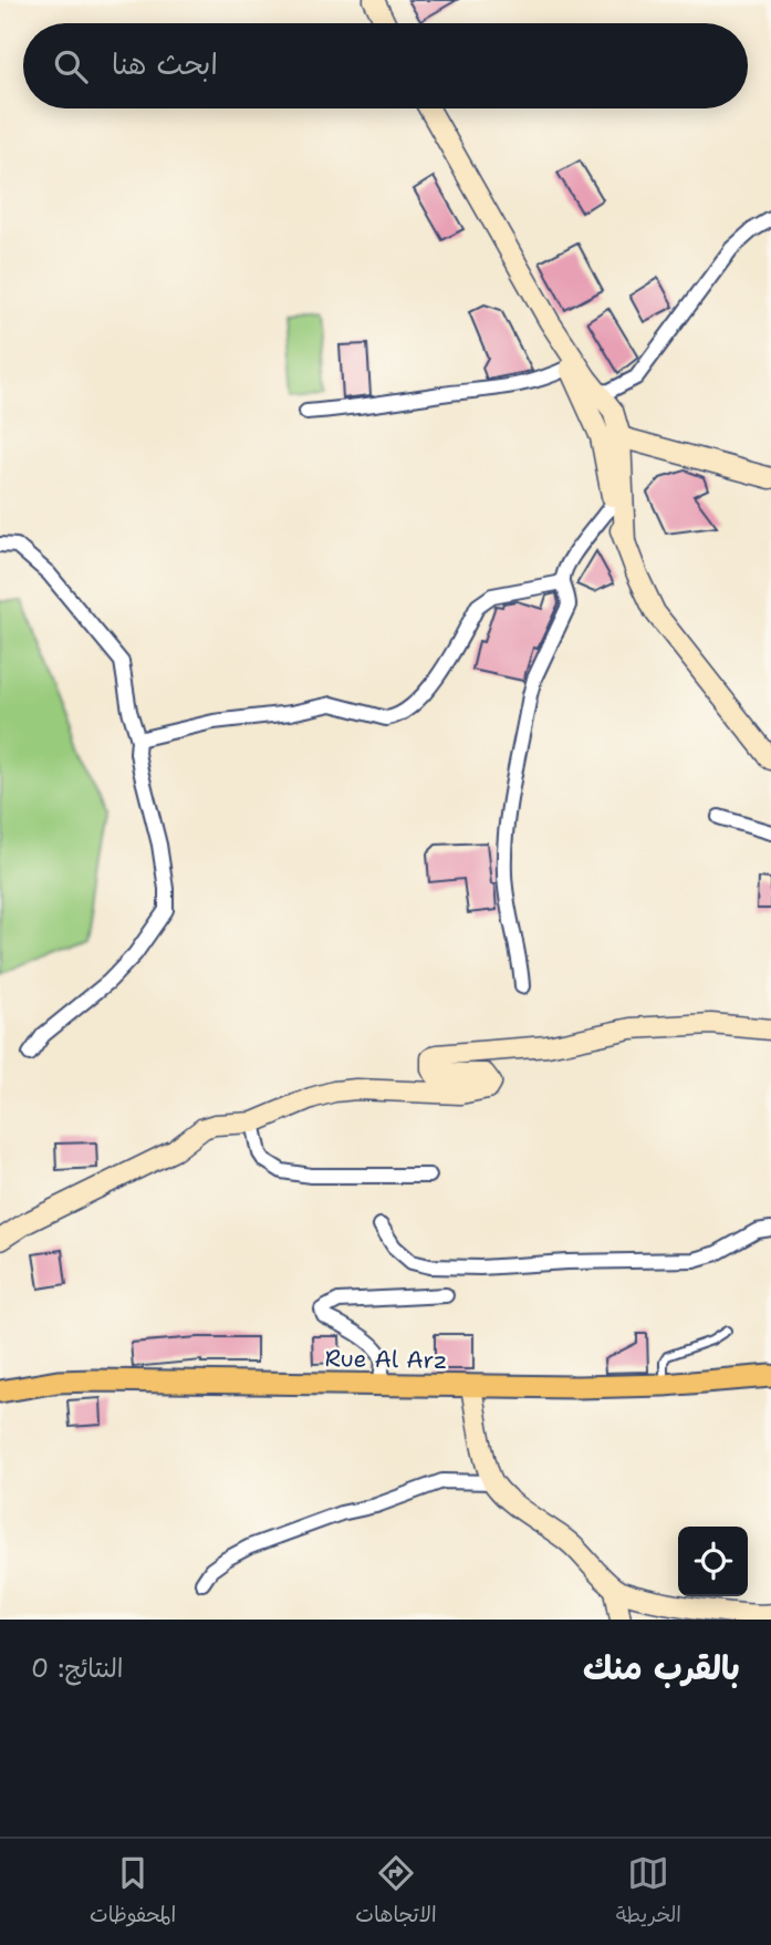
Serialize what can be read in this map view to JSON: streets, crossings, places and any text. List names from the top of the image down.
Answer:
{
  "streets": {
    "main road": ["Rue Al Arz"]
  },
  "page": {
    "search": "ابحث هنا",
    "heading": ["بالقرب منك", "النتائج: 0"],
    "nav": ["الخريطة", "الاتجاهات", "المحفوظات"]
  }
}
